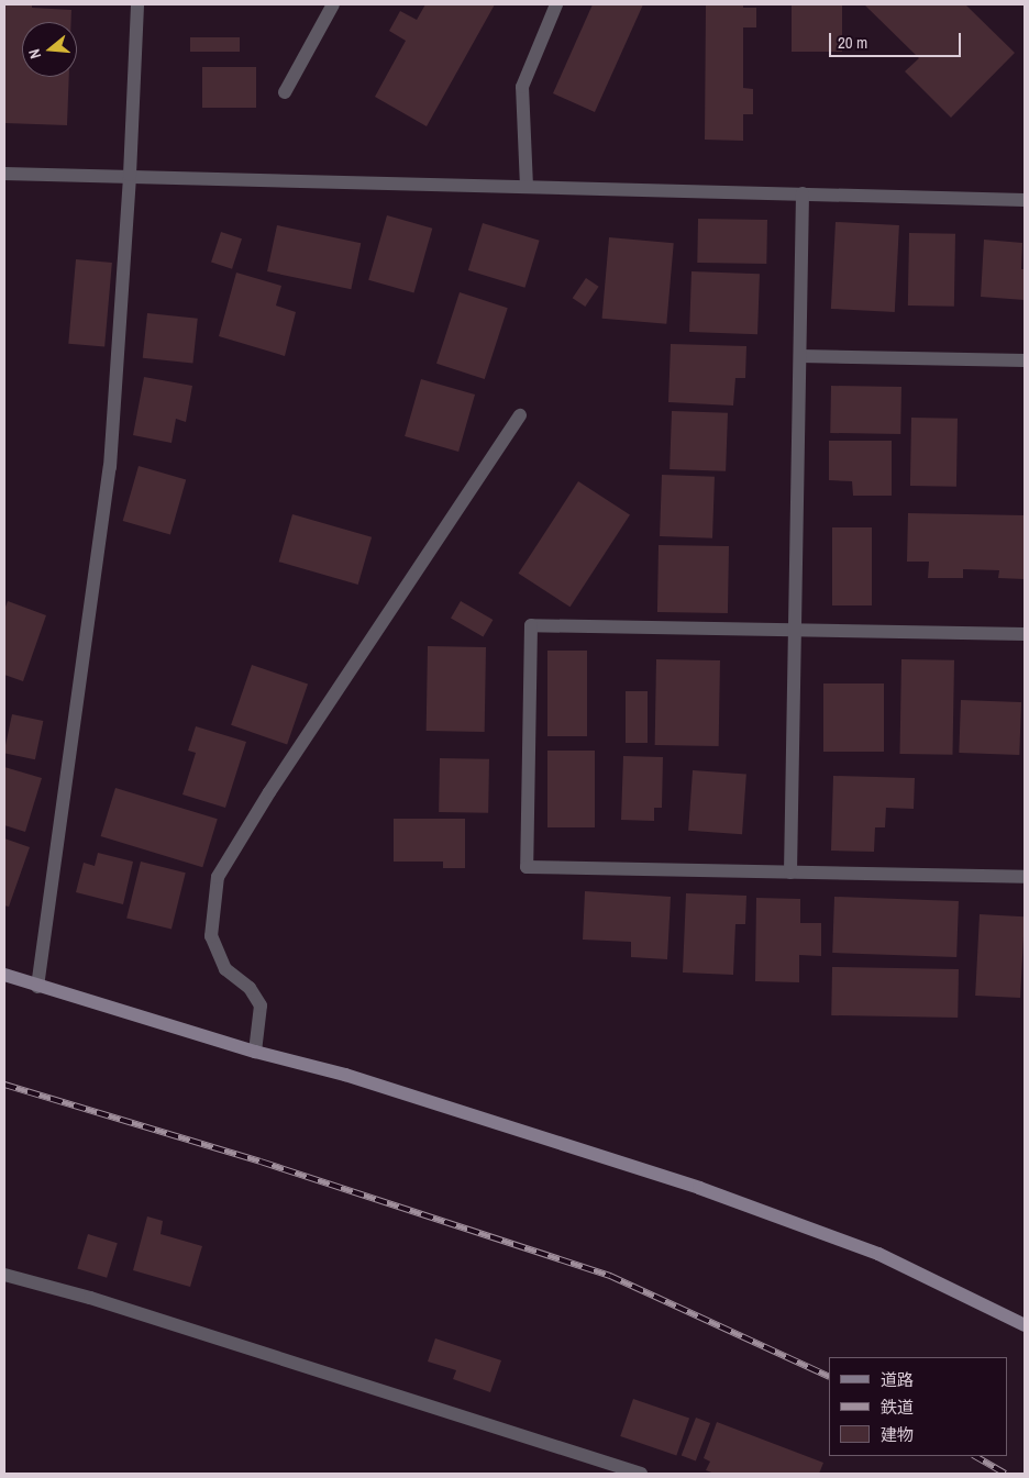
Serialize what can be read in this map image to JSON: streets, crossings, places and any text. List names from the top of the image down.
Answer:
{
  "legend": ["道路", "鉄道", "建物"],
  "scale_bar": "20 m",
  "north": "left"
}
